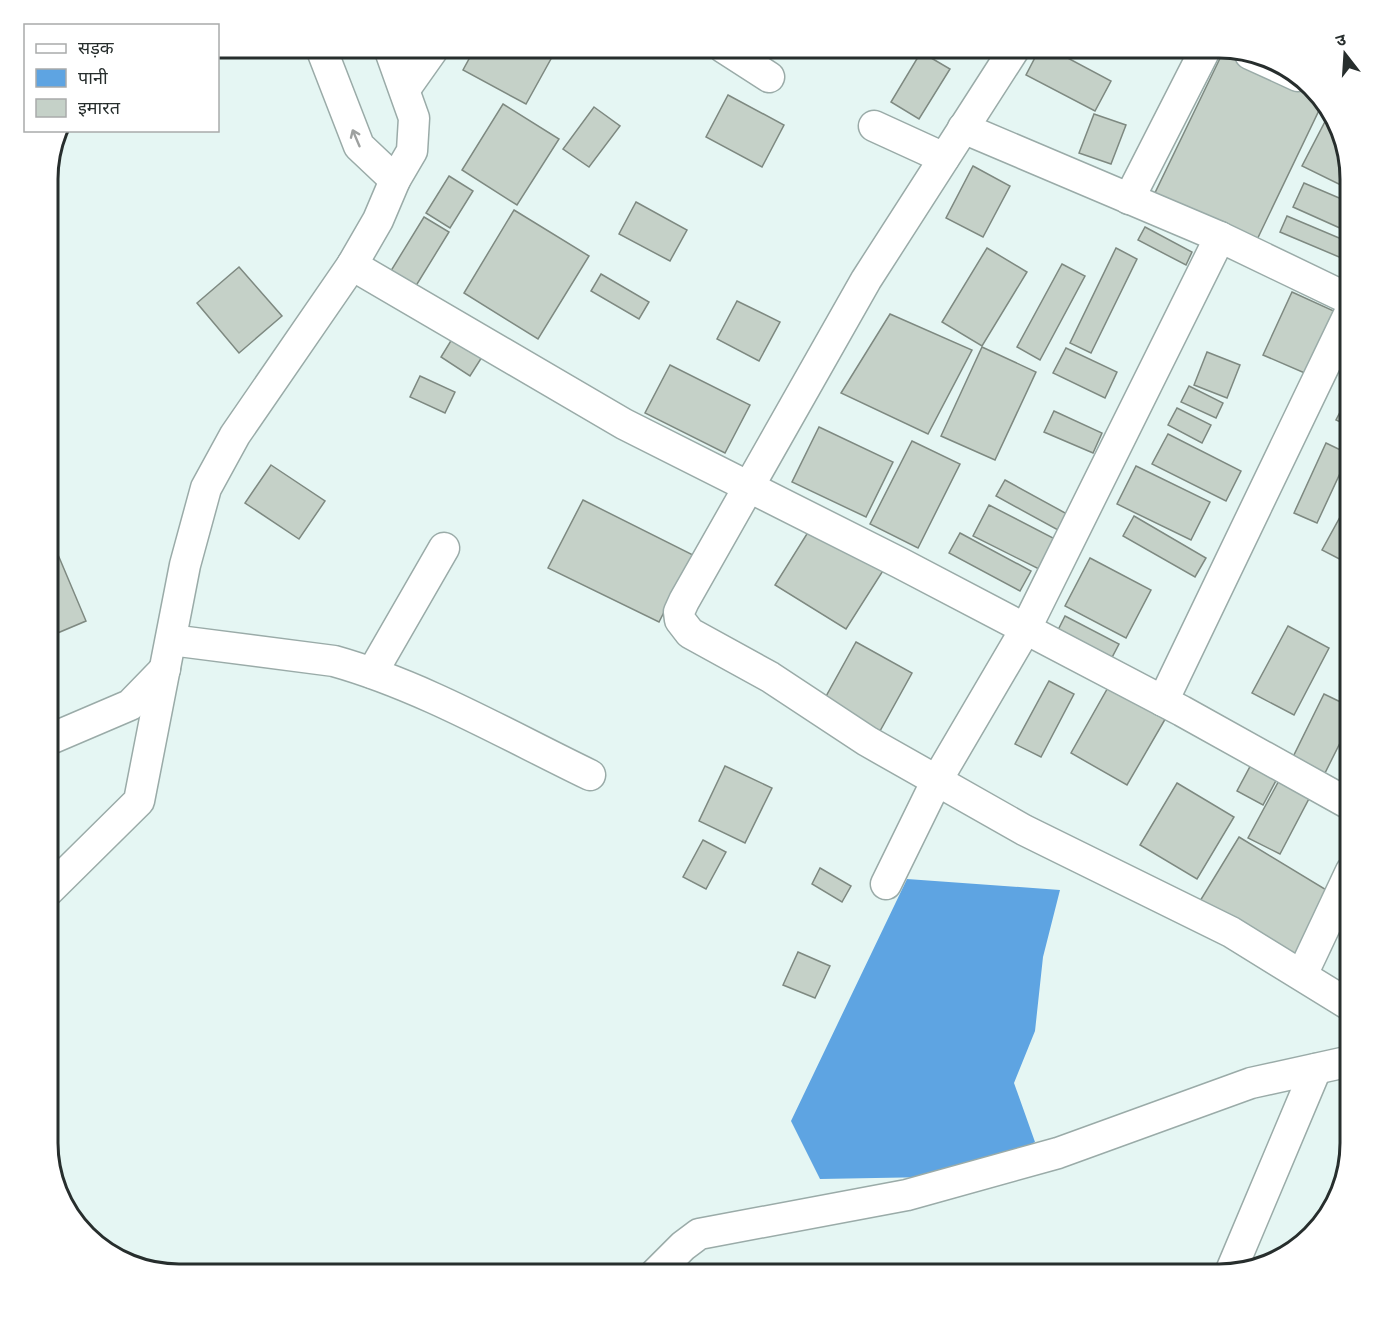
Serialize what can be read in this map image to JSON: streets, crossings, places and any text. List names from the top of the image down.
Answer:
{
  "legend": ["सड़क", "पानी", "इमारत"],
  "north": "top"
}
